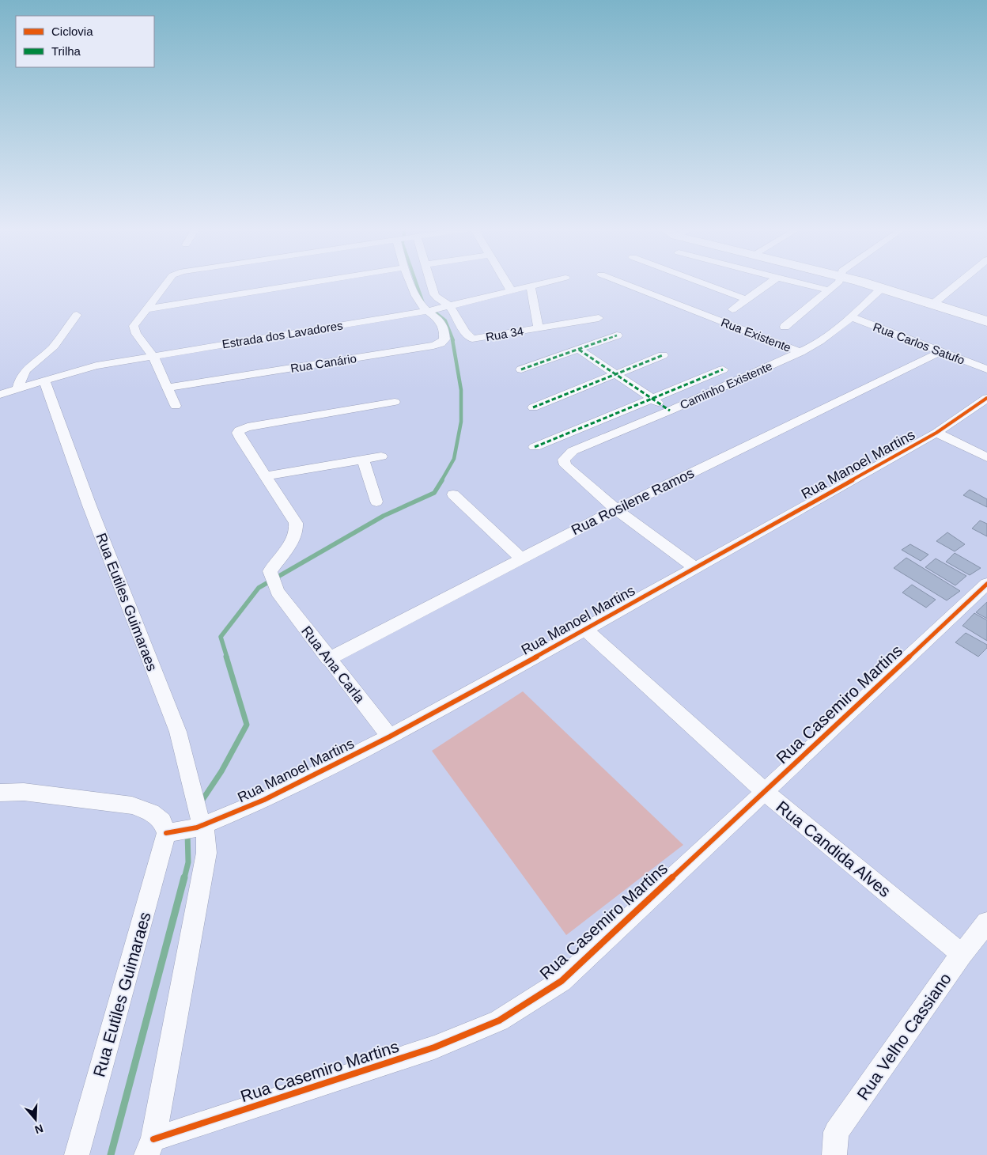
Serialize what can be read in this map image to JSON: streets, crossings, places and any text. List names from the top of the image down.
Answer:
{
  "streets": {
    "street": [
      "Rua 34",
      "Estrada dos Lavadores",
      "Rua Existente",
      "Rua Carlos Satufo",
      "Rua Canário",
      "Caminho Existente",
      "Rua Manoel Martins",
      "Rua Rosilene Ramos",
      "Rua Eutiles Guimaraes",
      "Rua Ana Carla",
      "Rua Casemiro Martins",
      "Rua Candida Alves",
      "Rua Velho Cassiano"
    ]
  },
  "crossings": [
    ["Rua 34", "Estrada dos Lavadores"],
    ["Estrada dos Lavadores", "Rua Canário"],
    ["Estrada dos Lavadores", "Rua Eutiles Guimaraes"],
    ["Rua Existente", "Caminho Existente"],
    ["Rua Carlos Satufo", "Caminho Existente"],
    ["Rua Carlos Satufo", "Rua Rosilene Ramos"],
    ["Rua Manoel Martins", "Rua Eutiles Guimaraes"],
    ["Rua Manoel Martins", "Rua Ana Carla"],
    ["Rua Manoel Martins", "Rua Candida Alves"],
    ["Rua Rosilene Ramos", "Rua Ana Carla"],
    ["Rua Eutiles Guimaraes", "Rua Casemiro Martins"],
    ["Rua Casemiro Martins", "Rua Candida Alves"],
    ["Rua Candida Alves", "Rua Velho Cassiano"]
  ],
  "legend": ["Ciclovia", "Trilha"],
  "north": "bottom"
}
